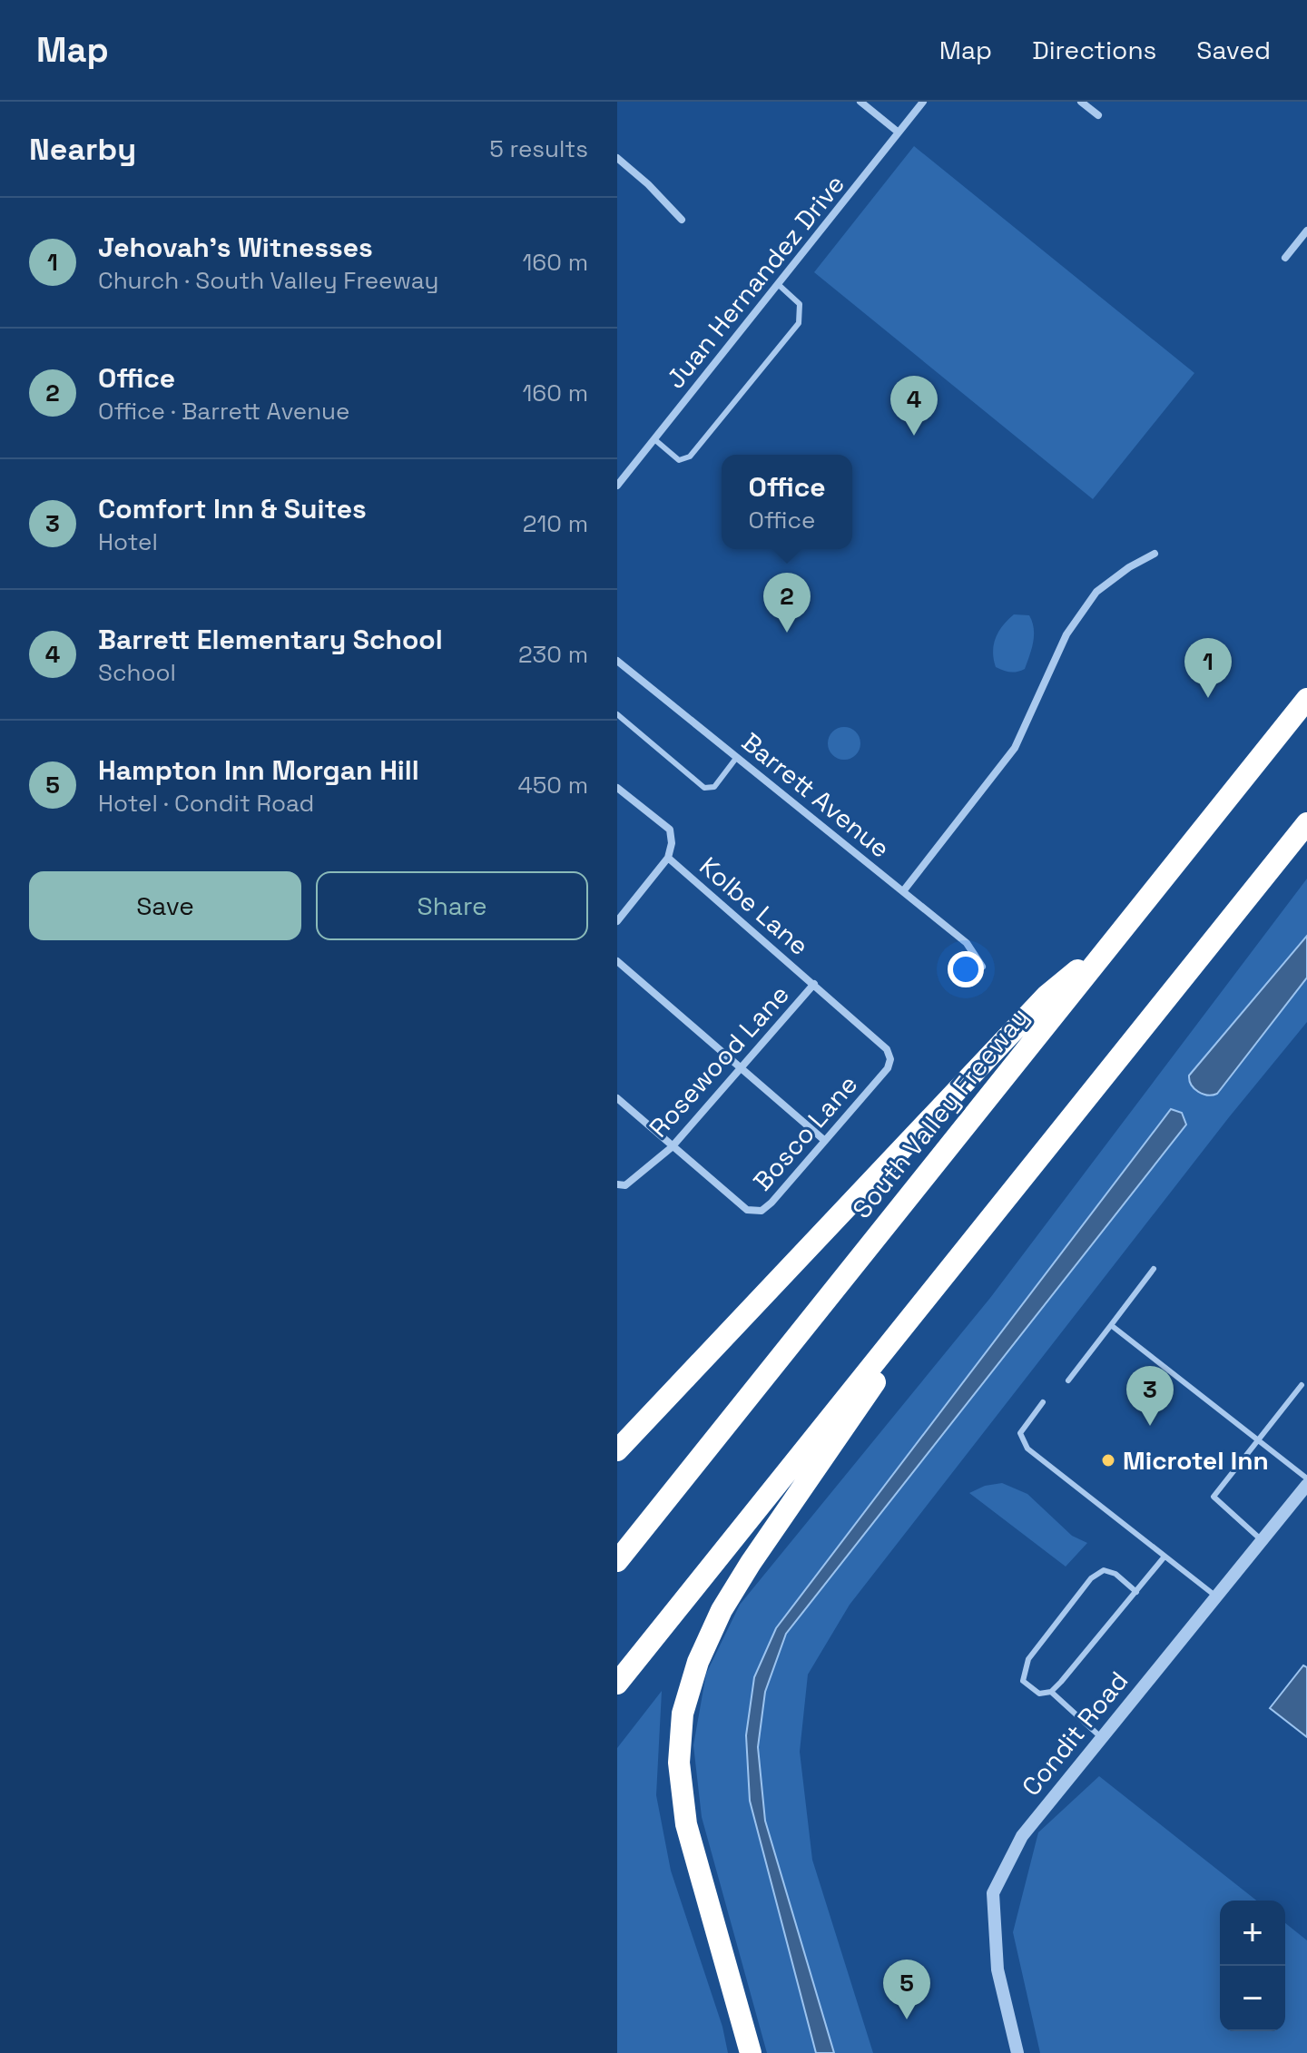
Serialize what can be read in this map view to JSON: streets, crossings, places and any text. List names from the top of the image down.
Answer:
{
  "streets": {
    "highway": ["South Valley Freeway"],
    "street": [
      "Juan Hernandez Drive",
      "Barrett Avenue",
      "Kolbe Lane",
      "Rosewood Lane",
      "Bosco Lane",
      "Condit Road"
    ]
  },
  "crossings": [
    ["Kolbe Lane", "Rosewood Lane"],
    ["Kolbe Lane", "Bosco Lane"],
    ["Rosewood Lane", "Bosco Lane"]
  ],
  "places": ["Microtel Inn"],
  "page": {
    "header": "Map",
    "nav": ["Map", "Directions", "Saved"],
    "heading": ["Nearby", "5 results"],
    "list": [
      {
        "mark": "1",
        "name": "Jehovah's Witnesses",
        "note": "Church · South Valley Freeway",
        "value": "160 m"
      },
      {
        "mark": "2",
        "name": "Office",
        "note": "Office · Barrett Avenue",
        "value": "160 m"
      },
      {
        "mark": "3",
        "name": "Comfort Inn & Suites",
        "note": "Hotel",
        "value": "210 m"
      },
      {
        "mark": "4",
        "name": "Barrett Elementary School",
        "note": "School",
        "value": "230 m"
      },
      {
        "mark": "5",
        "name": "Hampton Inn Morgan Hill",
        "note": "Hotel · Condit Road",
        "value": "450 m"
      }
    ],
    "pins": [
      "4",
      "2",
      "1",
      "3",
      "5"
    ],
    "popup": ["Office", "Office"],
    "buttons": ["Save", "Share"],
    "map_buttons": ["+", "−"]
  }
}
